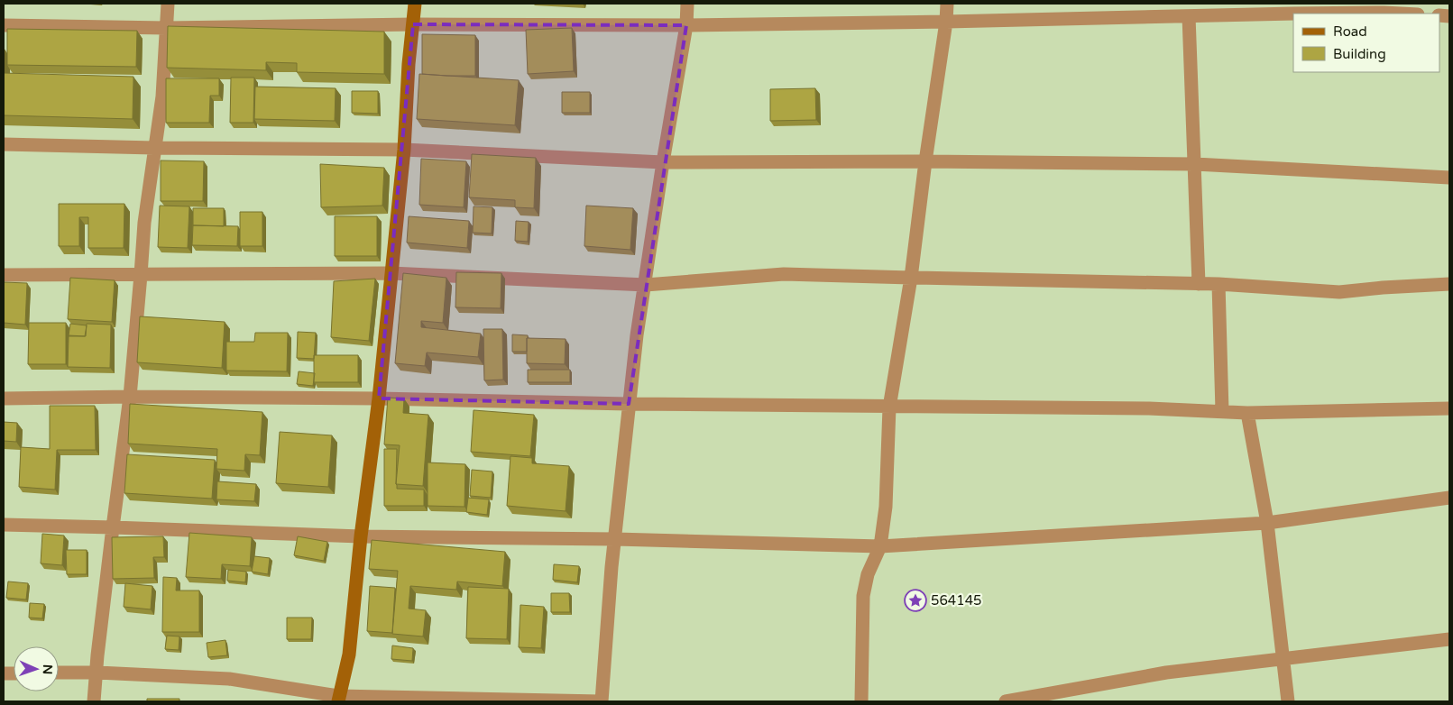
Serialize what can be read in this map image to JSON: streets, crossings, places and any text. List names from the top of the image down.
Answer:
{
  "places": {
    "place": ["564145"]
  },
  "legend": ["Road", "Building"],
  "north": "right"
}
